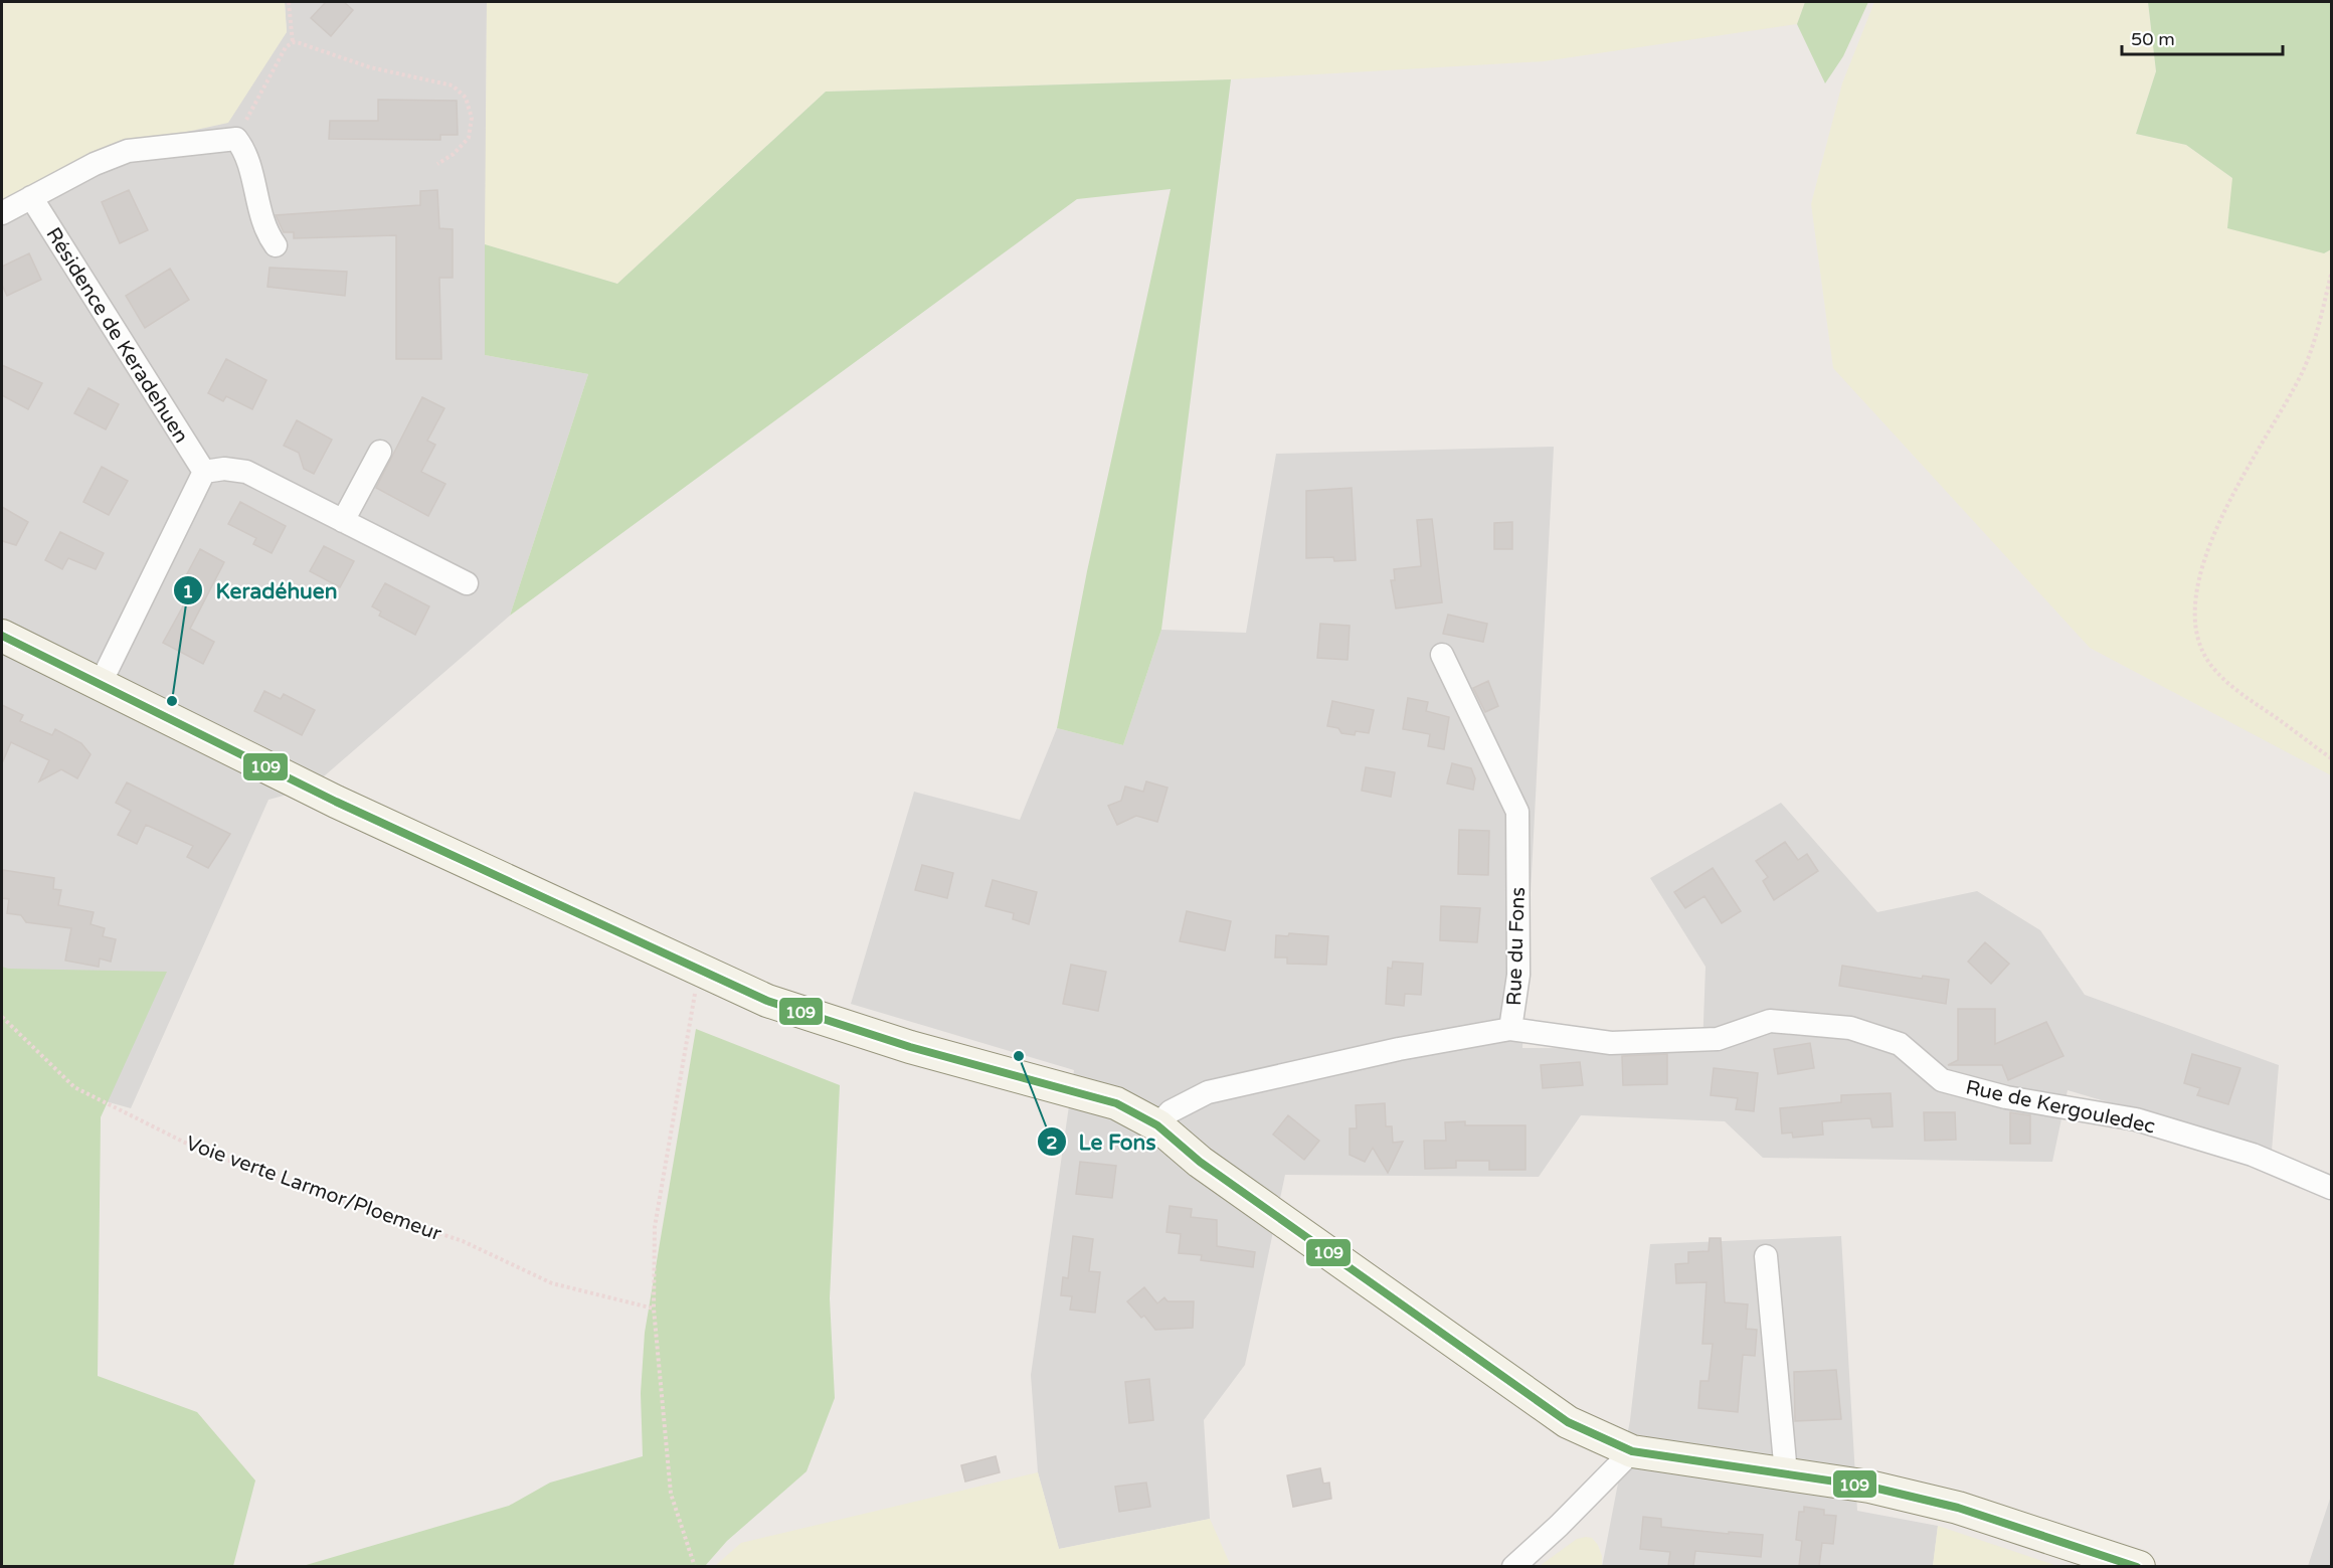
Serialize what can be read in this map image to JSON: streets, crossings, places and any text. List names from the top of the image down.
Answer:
{
  "streets": {
    "street": ["Résidence de Keradehuen", "Rue du Fons", "Rue de Kergouledec"],
    "path": ["Voie verte Larmor/Ploemeur"]
  },
  "crossings": [
    ["Rue du Fons", "Rue de Kergouledec"]
  ],
  "places": ["Keradéhuen", "Le Fons"],
  "lines": ["transit line 109"],
  "scale_bar": "50 m"
}
